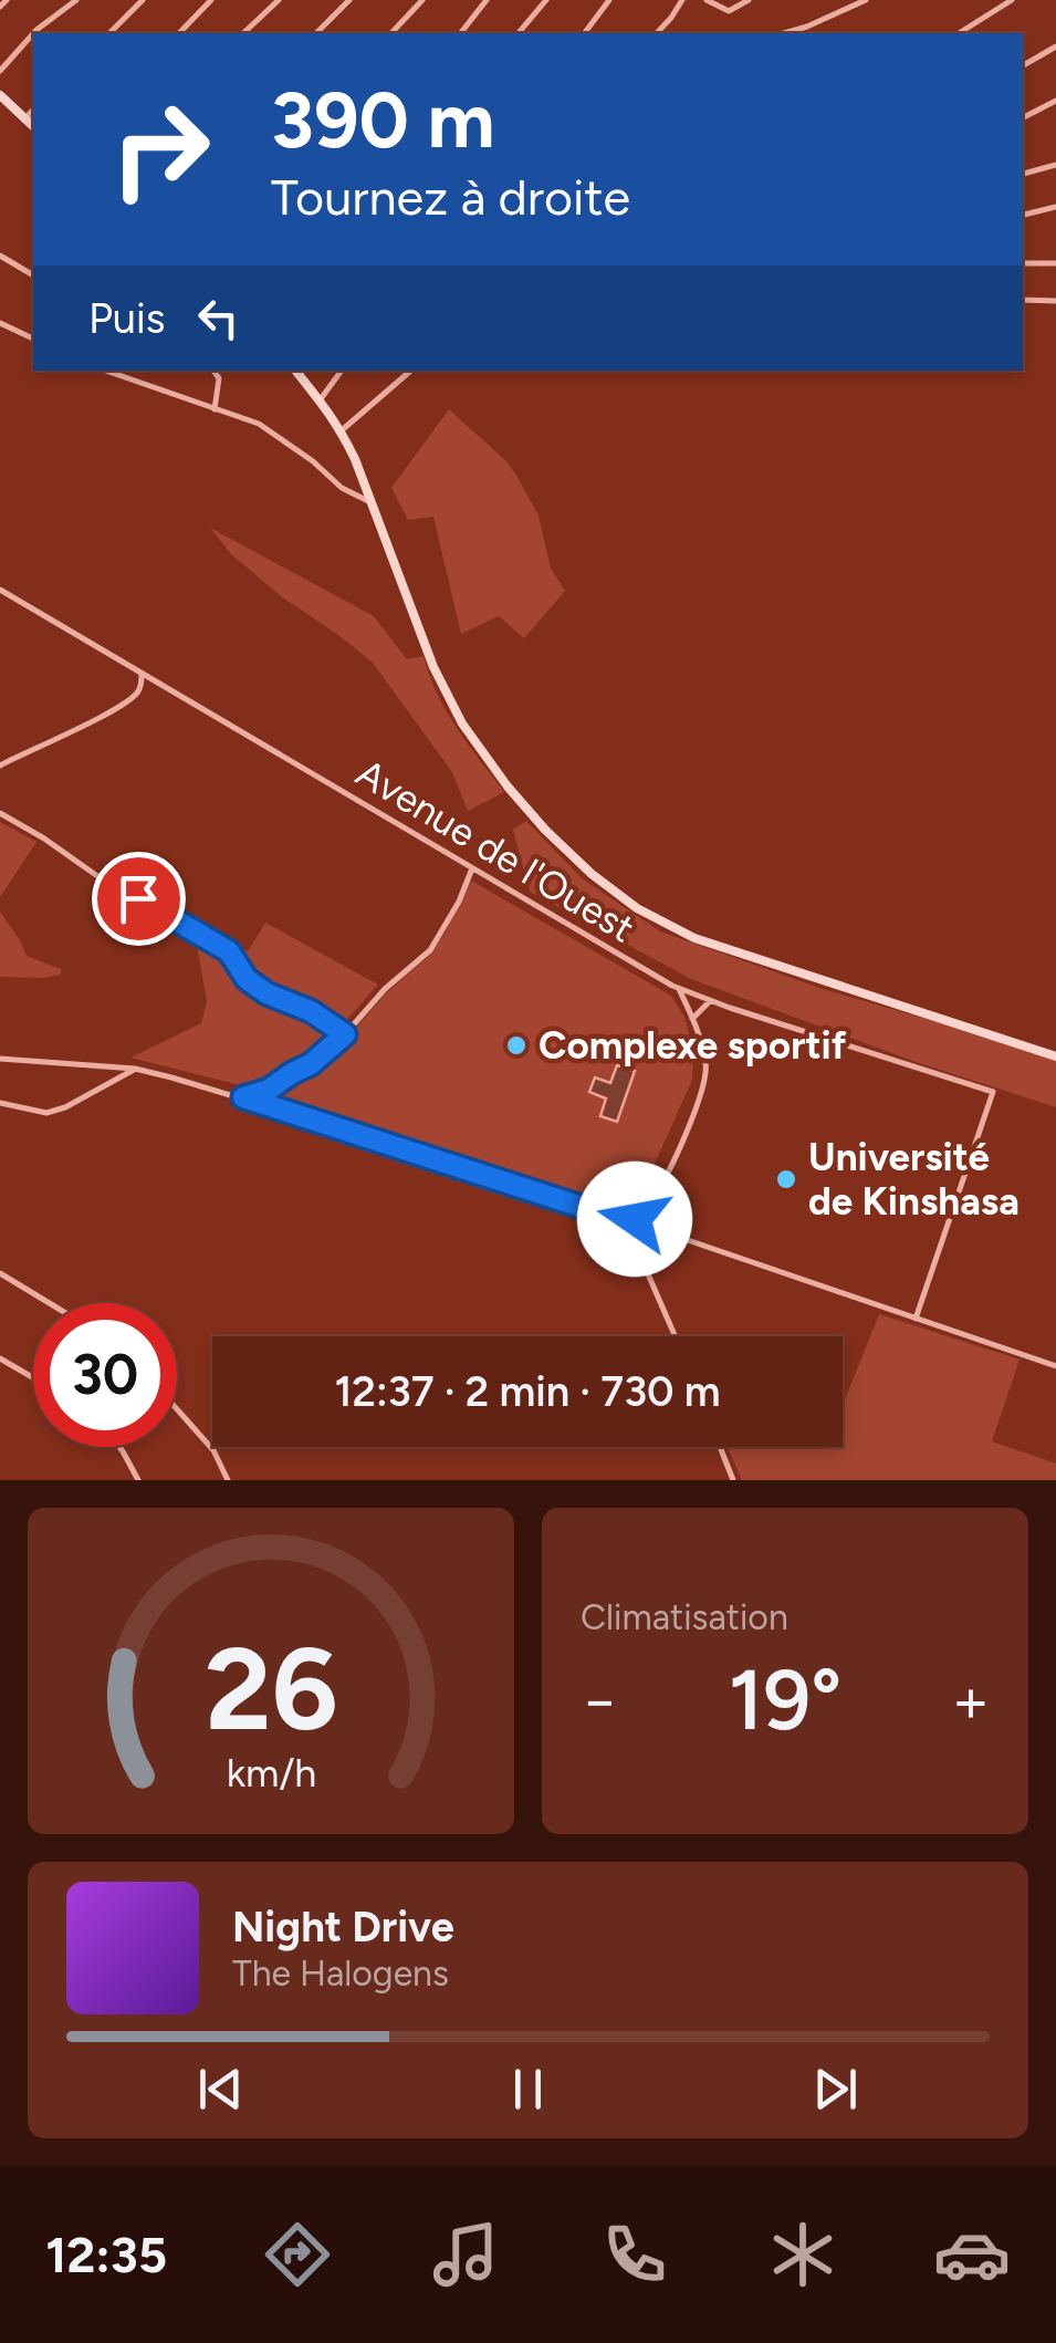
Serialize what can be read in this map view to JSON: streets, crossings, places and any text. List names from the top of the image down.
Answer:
{
  "streets": {
    "street": ["Avenue de l'Ouest"]
  },
  "places": ["Complexe sportif", "Université de Kinshasa"],
  "page": {
    "turn": ["390 m", "Tournez à droite"],
    "then": "Puis",
    "limit": "30",
    "trip": "12:37 · 2 min · 730 m",
    "tile": "Climatisation",
    "heat": ["−", "19°", "+"],
    "song": ["Night Drive", "The Halogens"],
    "tabs": "12:35",
    "gauge": ["26", "km/h"]
  }
}
